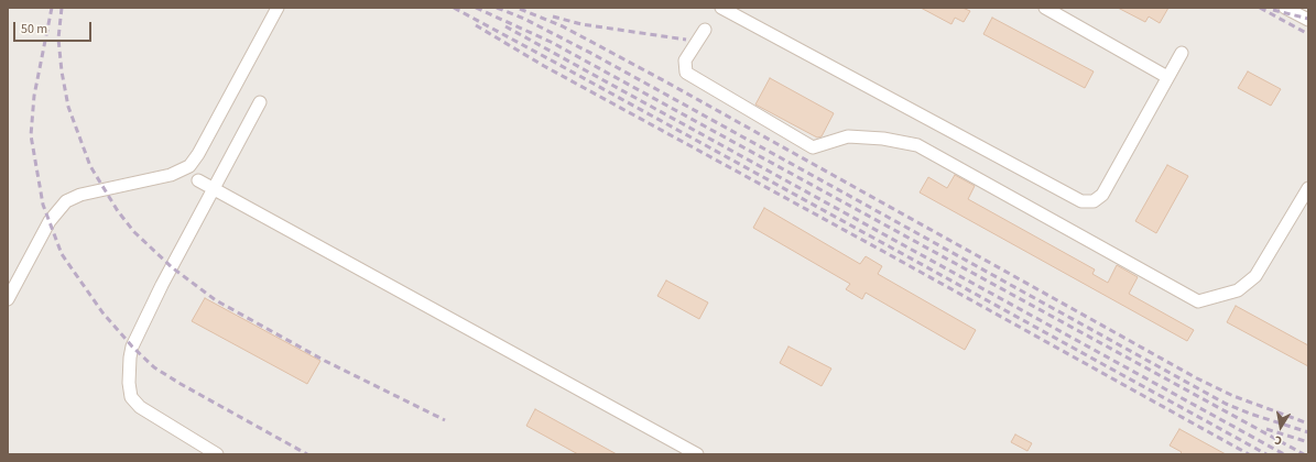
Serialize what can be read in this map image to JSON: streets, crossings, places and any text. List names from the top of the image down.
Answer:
{
  "scale_bar": "50 m",
  "north": "bottom"
}
